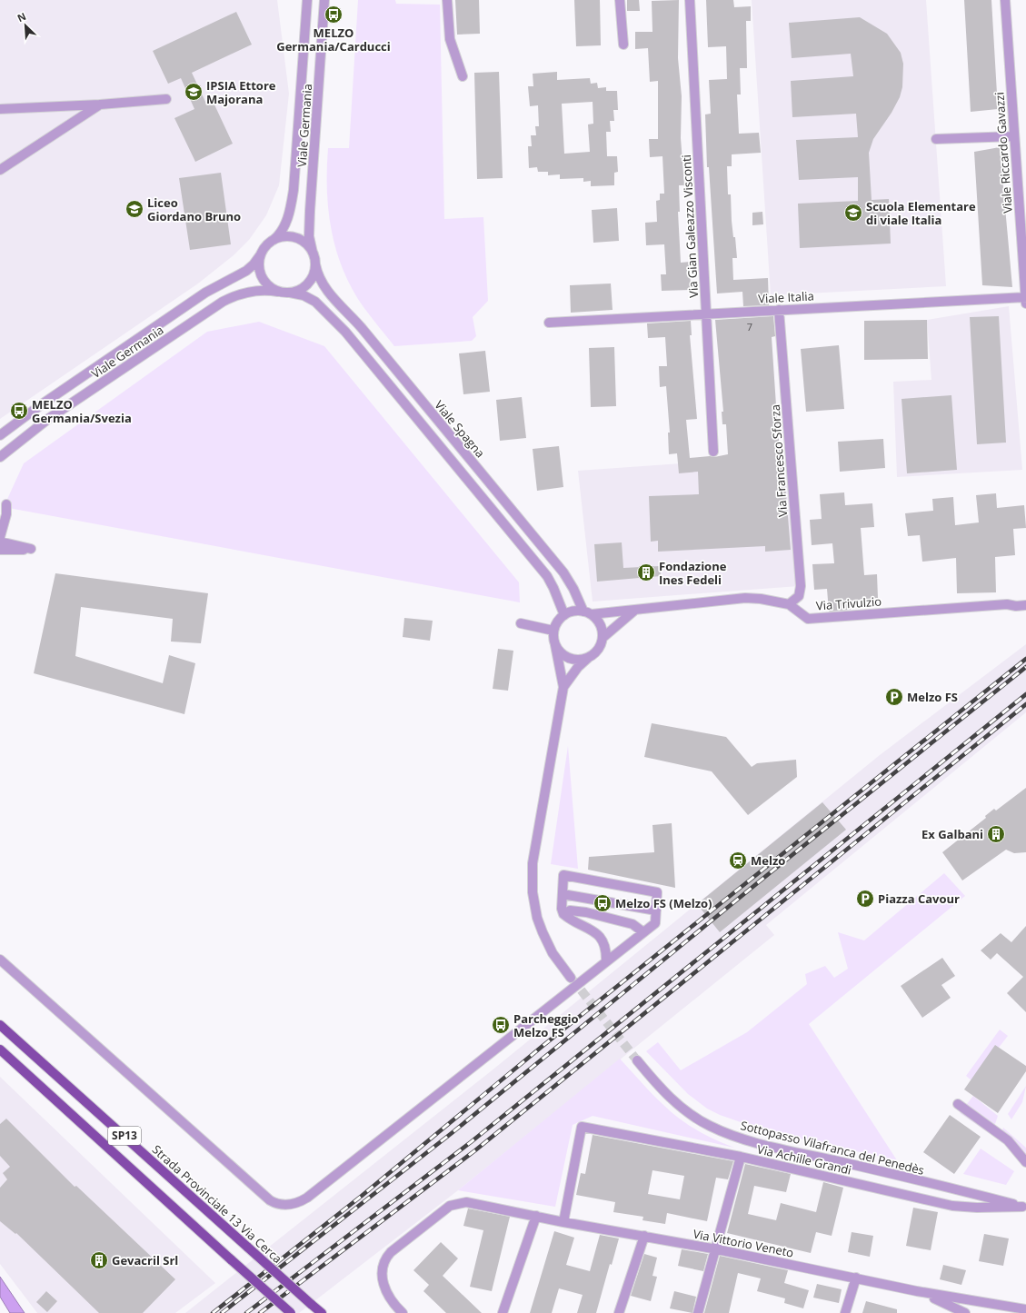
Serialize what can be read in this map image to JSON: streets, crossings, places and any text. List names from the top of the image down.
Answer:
{
  "streets": {
    "main road": ["SP13", "Strada Provinciale 13 Via Cerca"],
    "street": [
      "Viale Germania",
      "Viale Riccardo Gavazzi",
      "Via Gian Galeazzo Visconti",
      "Viale Italia",
      "Viale Spagna",
      "Via Francesco Sforza",
      "Via Trivulzio",
      "Sottopasso Vilafranca del Penedès",
      "Via Achille Grandi",
      "Via Vittorio Veneto"
    ]
  },
  "crossings": [
    ["Viale Germania", "Viale Spagna"],
    ["Viale Riccardo Gavazzi", "Viale Italia"],
    ["Via Gian Galeazzo Visconti", "Viale Italia"],
    ["Viale Italia", "Via Francesco Sforza"],
    ["Viale Spagna", "Via Trivulzio"],
    ["Via Francesco Sforza", "Via Trivulzio"],
    ["Sottopasso Vilafranca del Penedès", "Via Achille Grandi"],
    ["Via Achille Grandi", "Via Vittorio Veneto"]
  ],
  "places": {
    "bus stop": [
      "MELZO Germania/Carducci",
      "MELZO Germania/Svezia",
      "Melzo FS (Melzo)",
      "Parcheggio Melzo FS"
    ],
    "school or university": ["IPSIA Ettore Majorana", "Liceo Giordano Bruno", "Scuola Elementare di viale Italia"],
    "building": ["Fondazione Ines Fedeli", "Ex Galbani", "Gevacril Srl"],
    "parking": ["Melzo FS", "Piazza Cavour"],
    "station": ["Melzo"]
  },
  "house_numbers": ["7"],
  "north": "top left"
}
